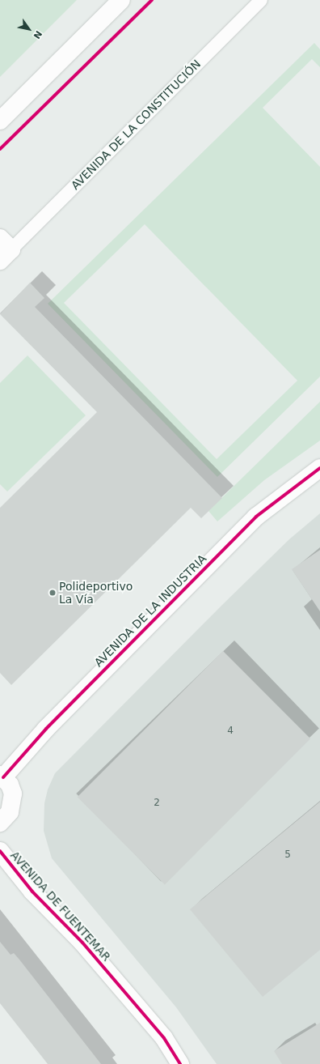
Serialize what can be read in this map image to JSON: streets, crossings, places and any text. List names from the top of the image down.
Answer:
{
  "streets": {
    "street": ["AVENIDA DE LA INDUSTRIA", "AVENIDA DE FUENTEMAR"],
    "lane": ["AVENIDA DE LA CONSTITUCIÓN"]
  },
  "places": ["Polideportivo La Vía"],
  "house_numbers": ["4", "2", "5"],
  "north": "bottom right"
}
